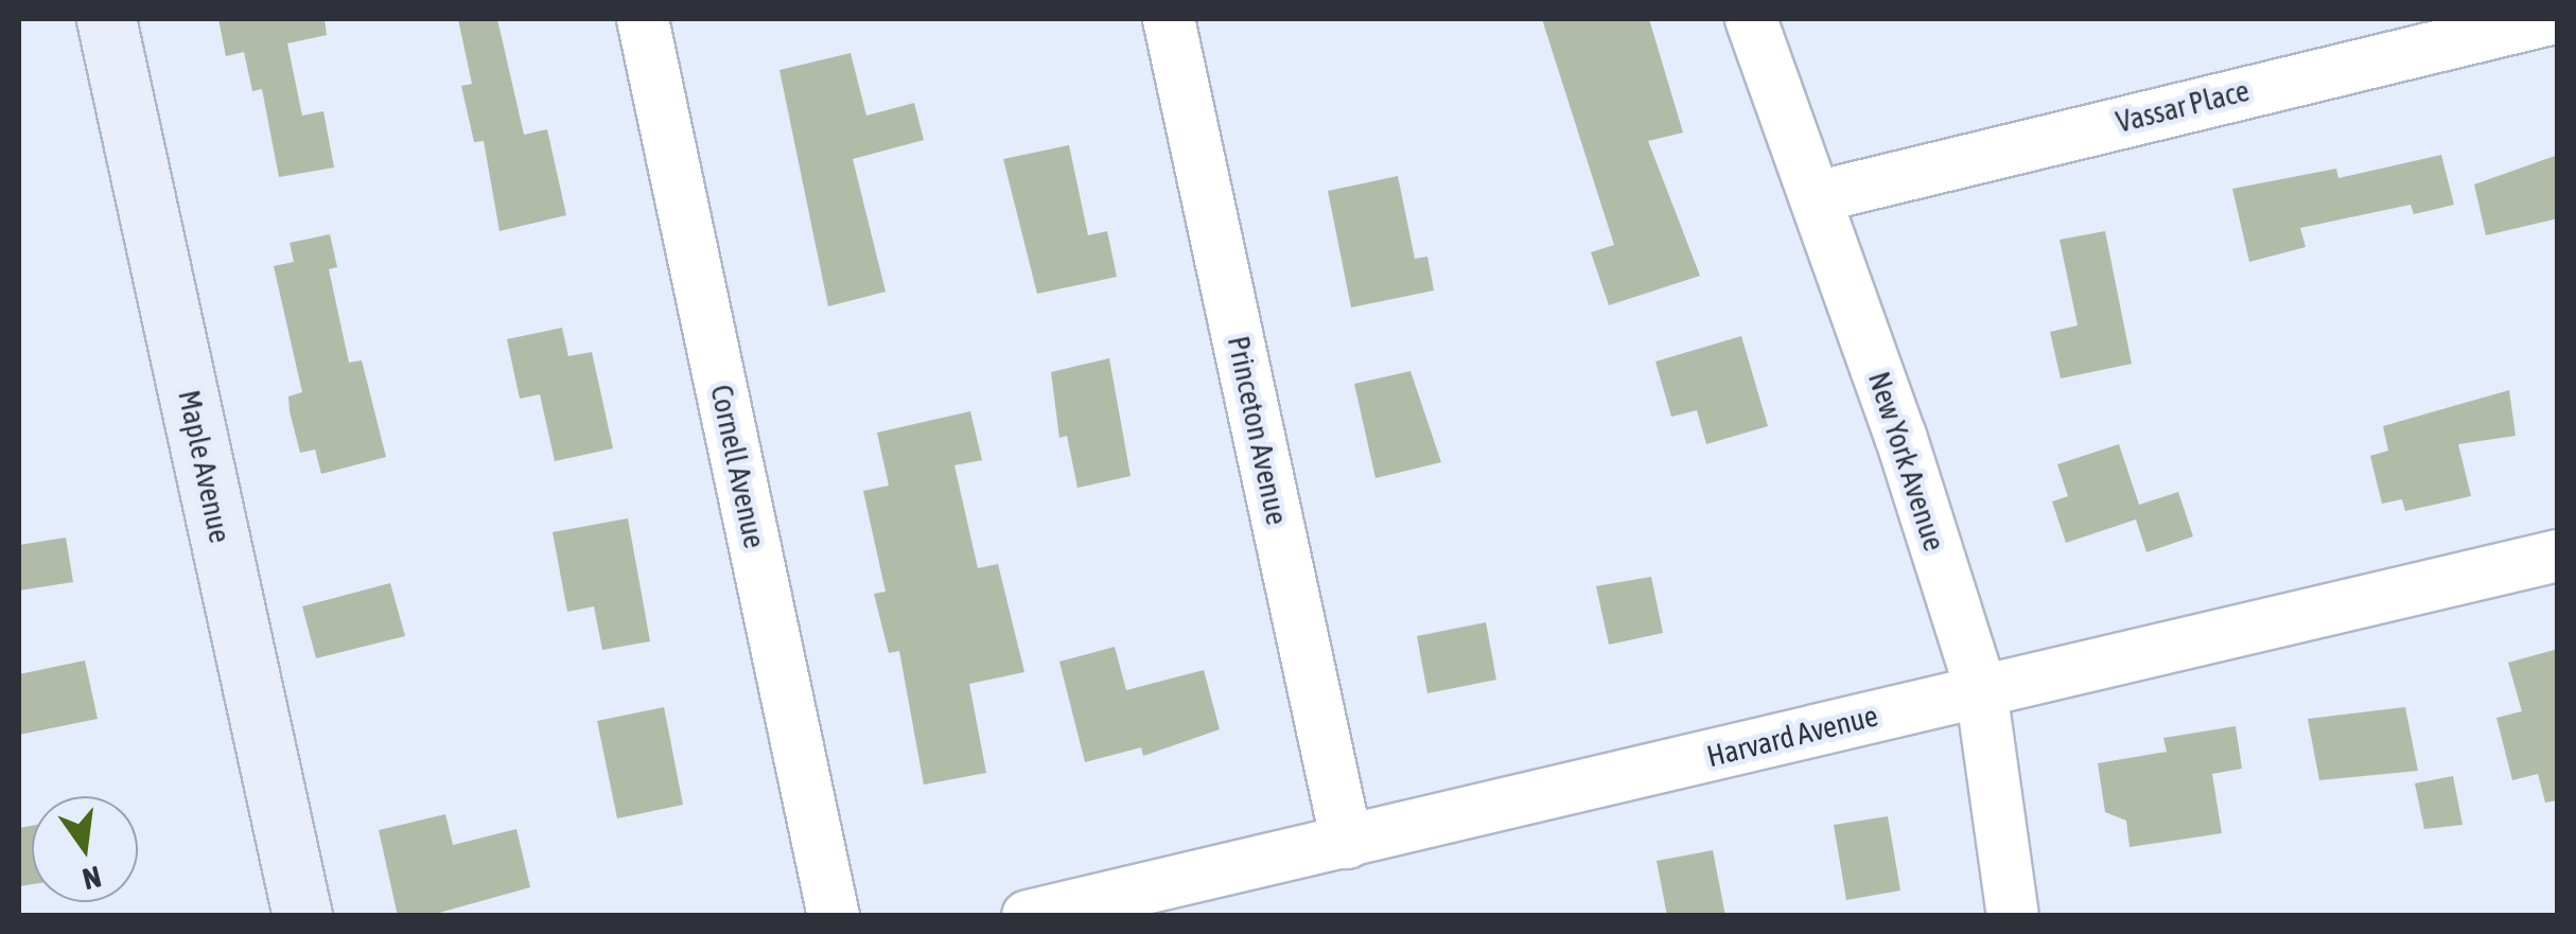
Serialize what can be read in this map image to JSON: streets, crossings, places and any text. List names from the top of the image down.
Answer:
{
  "streets": {
    "main road": ["Maple Avenue"],
    "street": [
      "Vassar Place",
      "Princeton Avenue",
      "New York Avenue",
      "Cornell Avenue",
      "Harvard Avenue"
    ]
  },
  "crossings": [
    ["Vassar Place", "New York Avenue"],
    ["Princeton Avenue", "Harvard Avenue"],
    ["New York Avenue", "Harvard Avenue"]
  ],
  "north": "bottom"
}
